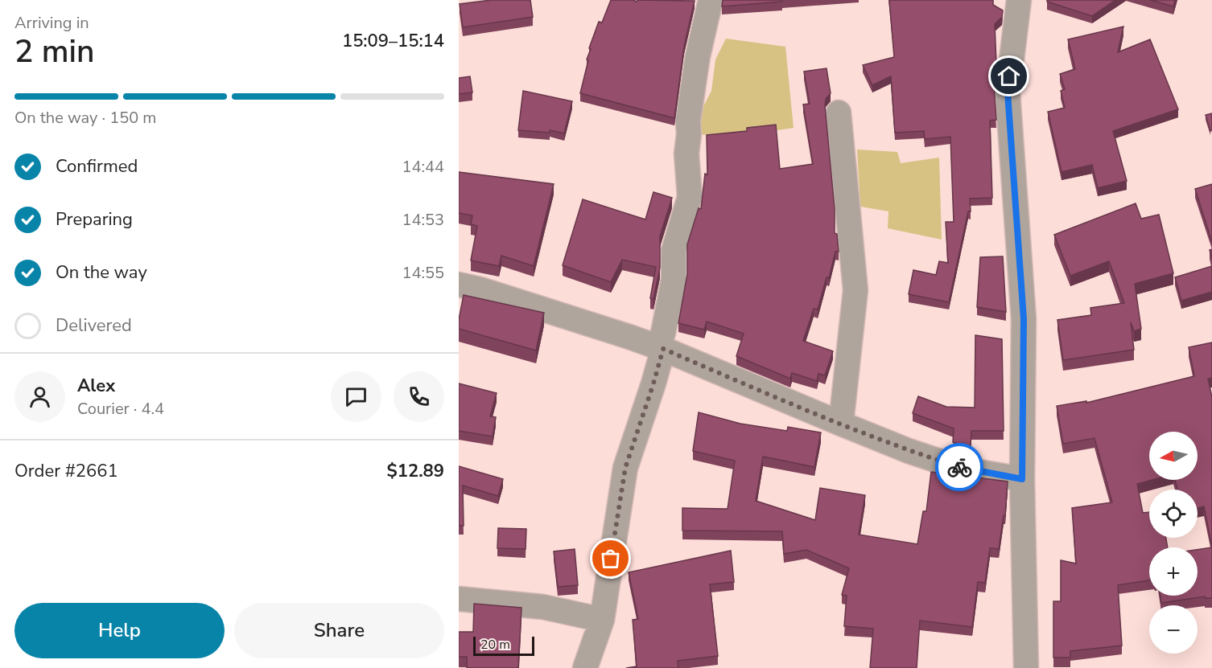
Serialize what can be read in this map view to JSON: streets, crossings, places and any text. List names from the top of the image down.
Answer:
{
  "scale_bar": "20 m",
  "north": "left",
  "page": {
    "heading": ["2 min", "Arriving in", "15:09–15:14"],
    "panel": [
      "Alex",
      "Courier · 4.4",
      "Order #2661",
      "$12.89"
    ],
    "bar": "On the way · 150 m",
    "list": [
      ["Confirmed", "14:44"],
      ["Preparing", "14:53"],
      ["On the way", "14:55"],
      "Delivered"
    ],
    "map_buttons": ["+", "−"],
    "buttons": ["Help", "Share"],
    "scale": "20 m"
  }
}
